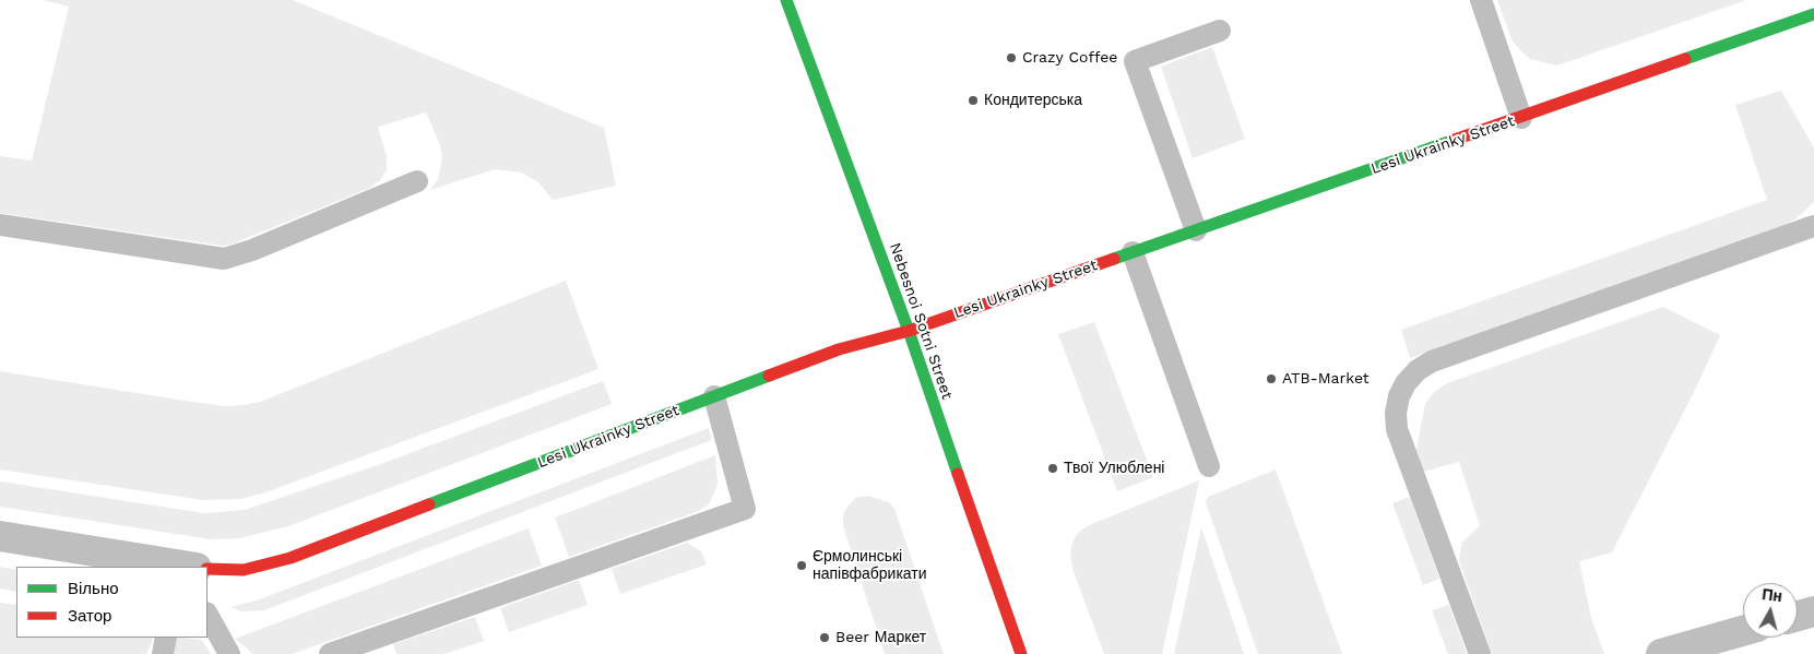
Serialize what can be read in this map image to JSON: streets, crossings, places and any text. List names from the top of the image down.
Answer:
{
  "streets": {
    "street": ["Lesi Ukrainky Street", "Nebesnoi Sotni Street"]
  },
  "crossings": [
    ["Lesi Ukrainky Street", "Nebesnoi Sotni Street"]
  ],
  "places": [
    "Crazy Coffee",
    "Кондитерська",
    "ATB-Market",
    "Твої Улюблені",
    "Єрмолинські напівфабрикати",
    "Beer Маркет"
  ],
  "legend": ["Вільно", "Затор"],
  "north": "top"
}
